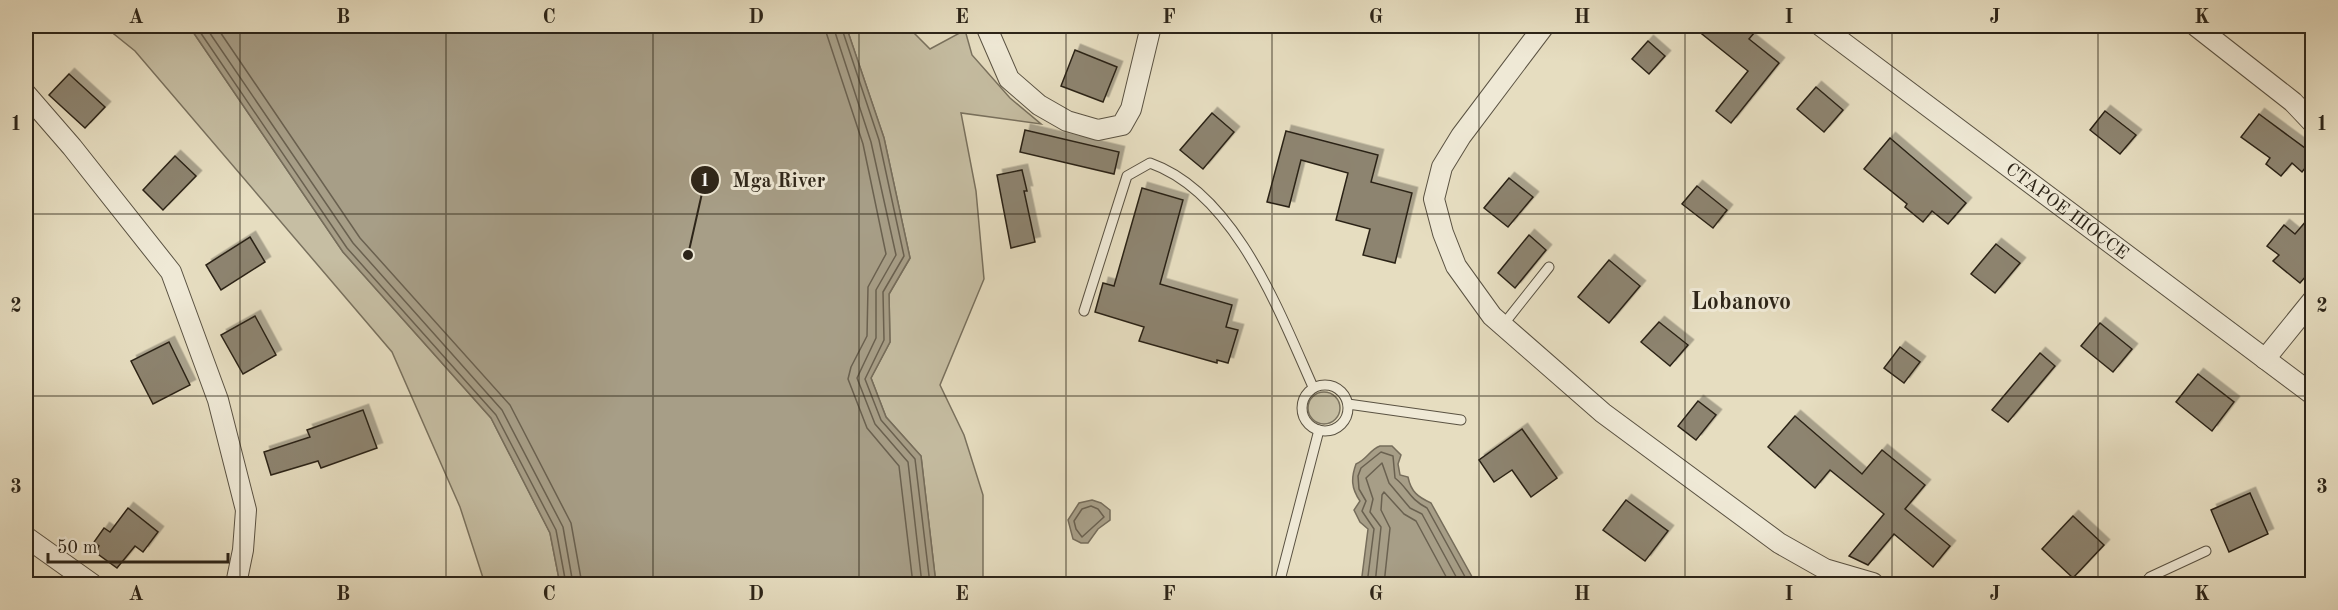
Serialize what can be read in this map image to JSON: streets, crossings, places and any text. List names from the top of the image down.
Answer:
{
  "streets": {
    "street": ["СТАРОЕ ШОССЕ"]
  },
  "districts": ["Lobanovo"],
  "places": ["Mga River"],
  "scale_bar": "50 m",
  "grid": {
    "columns": [
      "A",
      "B",
      "C",
      "D",
      "E",
      "F",
      "G",
      "H",
      "I",
      "J",
      "K"
    ],
    "rows": ["1", "2", "3"]
  }
}
